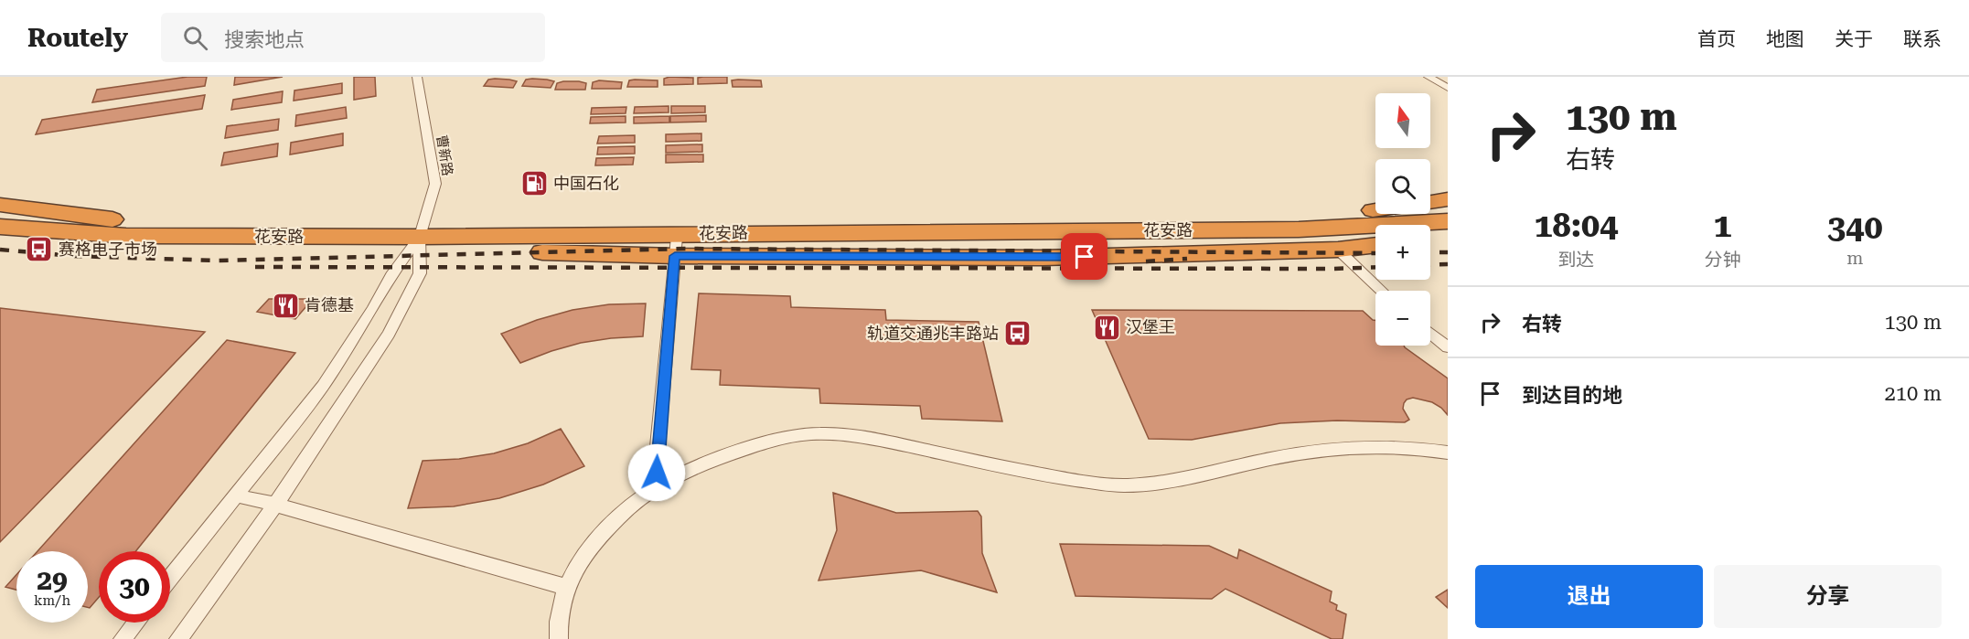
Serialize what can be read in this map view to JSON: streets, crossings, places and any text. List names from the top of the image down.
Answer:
{
  "streets": {
    "highway": ["花安路"],
    "street": ["曹新路"]
  },
  "crossings": [
    ["曹新路", "花安路"]
  ],
  "places": {
    "fuel station": ["中国石化"],
    "bus stop": ["赛格电子市场", "轨道交通兆丰路站"],
    "restaurant": ["肯德基", "汉堡王"]
  },
  "north": "top",
  "page": {
    "header": "Routely",
    "search": "搜索地点",
    "nav": [
      "首页",
      "地图",
      "关于",
      "联系"
    ],
    "turn": ["130 m", "右转"],
    "map_buttons": ["+", "−"],
    "eta": [
      "18:04",
      "到达",
      "1",
      "分钟",
      "340",
      "m"
    ],
    "list": [
      {
        "name": "右转",
        "value": "130 m"
      },
      {
        "name": "到达目的地",
        "value": "210 m"
      }
    ],
    "speed": "29 km/h",
    "limit": "30",
    "buttons": ["退出", "分享"]
  }
}
